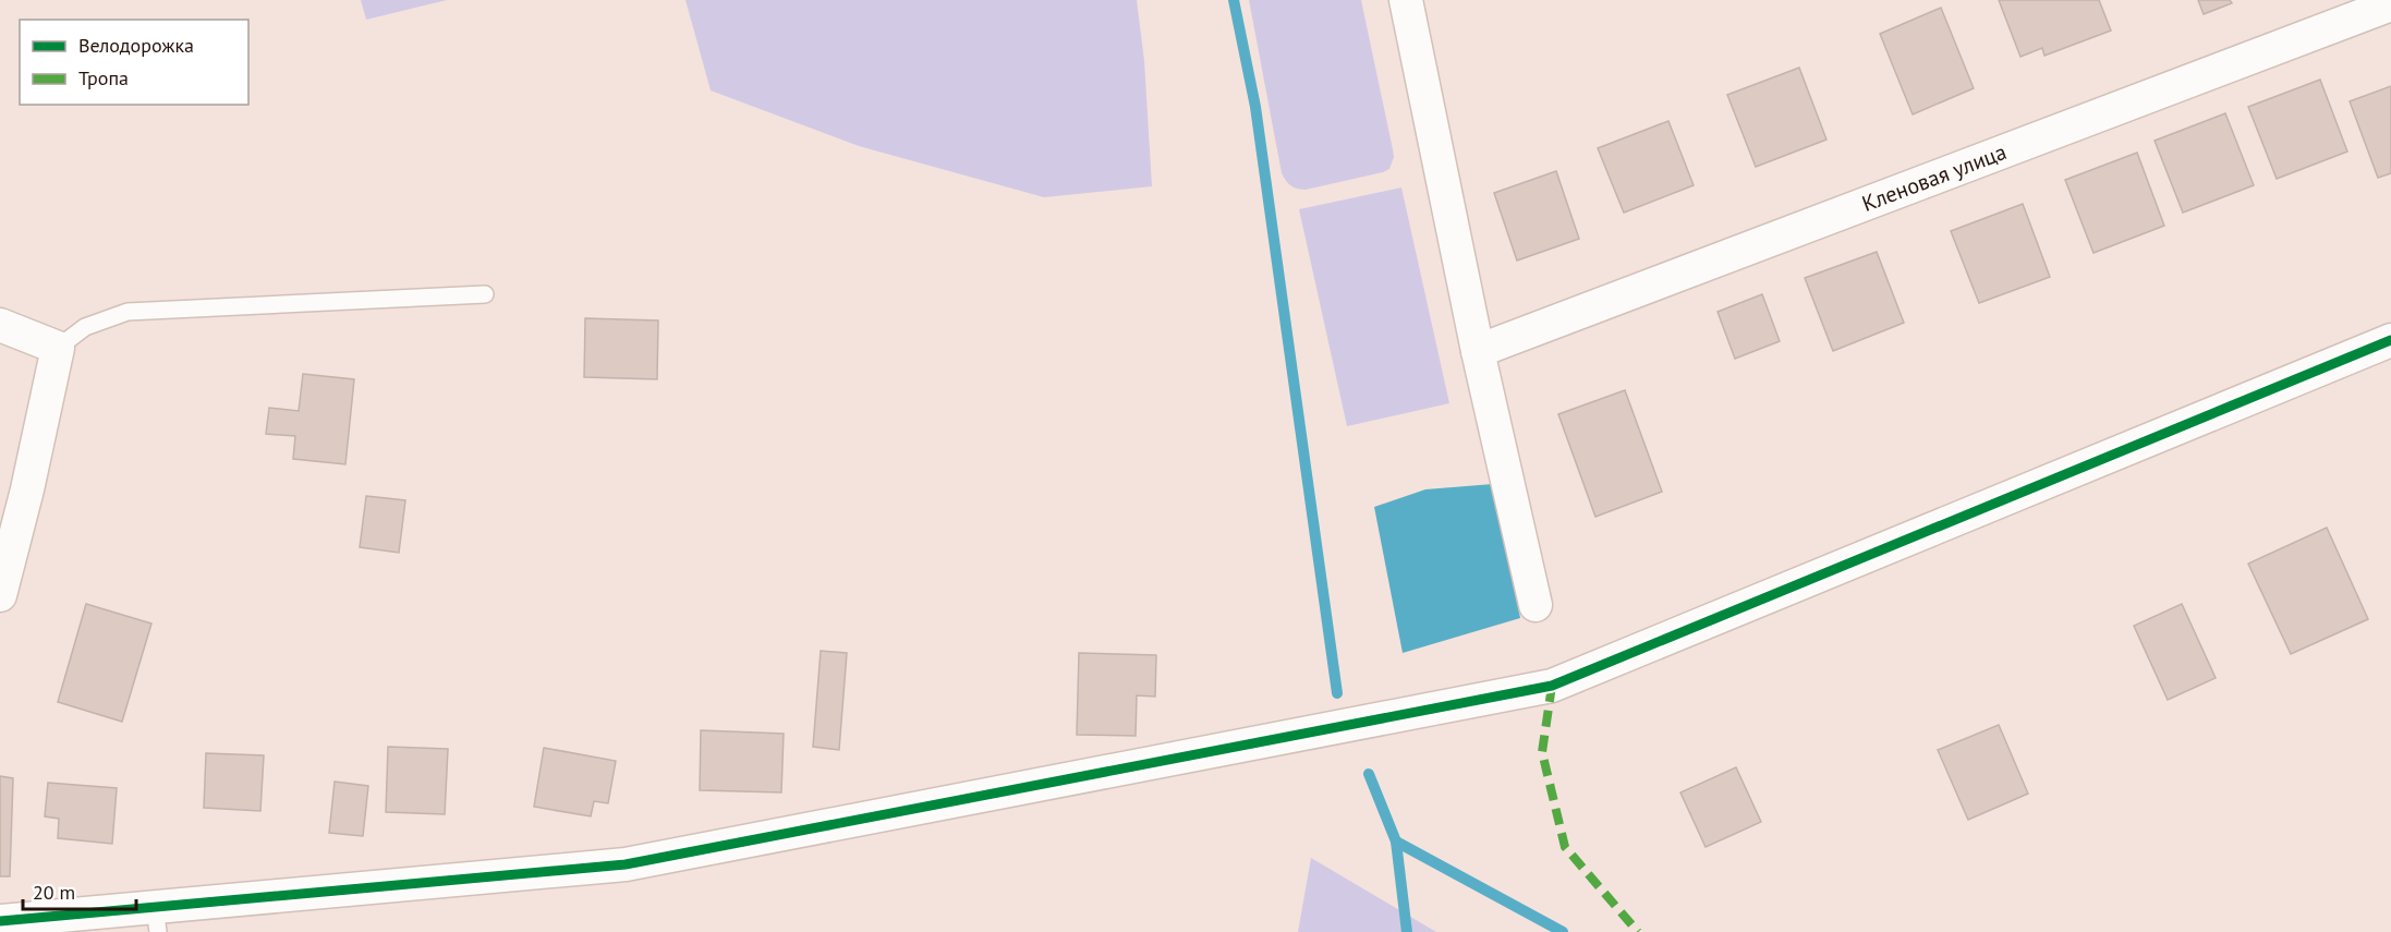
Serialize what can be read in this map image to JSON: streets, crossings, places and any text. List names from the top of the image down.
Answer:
{
  "streets": {
    "street": ["Кленовая улица"]
  },
  "legend": ["Велодорожка", "Тропа"],
  "scale_bar": "20 m"
}
